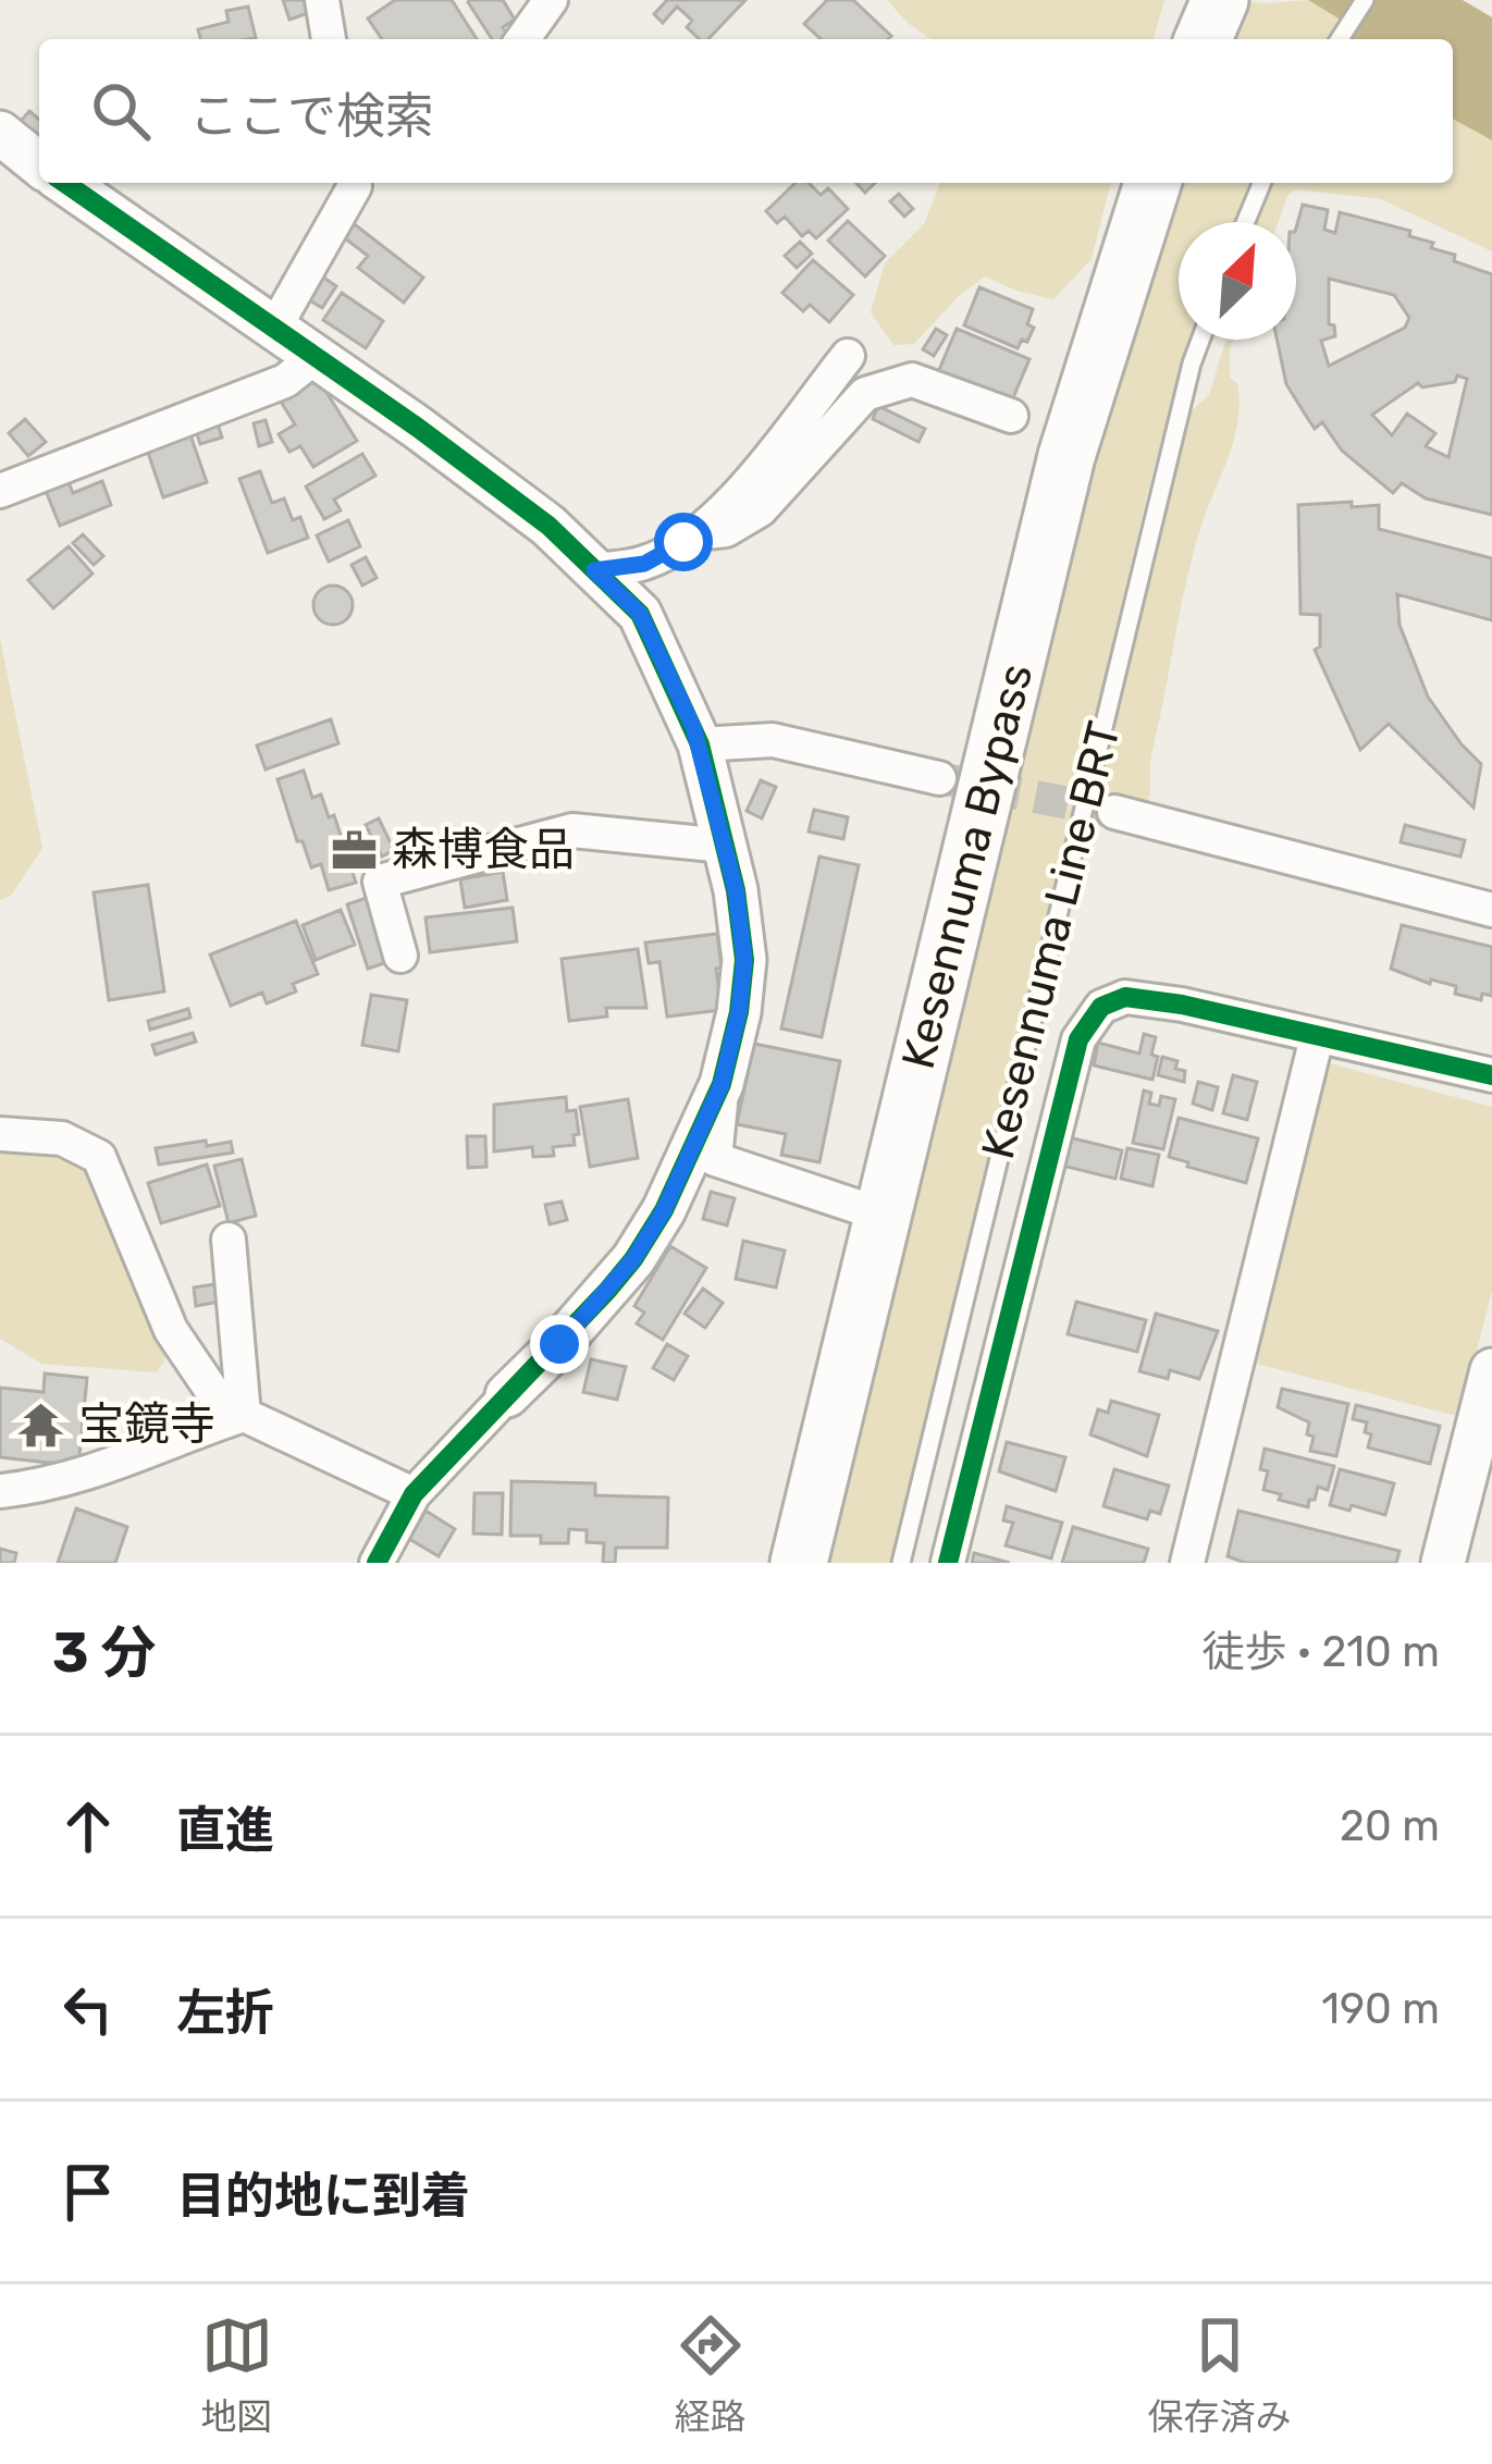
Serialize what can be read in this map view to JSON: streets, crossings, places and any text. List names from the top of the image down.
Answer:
{
  "streets": {
    "highway": ["Kesennuma Bypass"],
    "lane": ["Kesennuma Line BRT"]
  },
  "places": {
    "office": ["森博食品"],
    "temple": ["宝鏡寺"]
  },
  "north": "top right",
  "page": {
    "search": "ここで検索",
    "heading": ["3 分", "徒歩 · 210 m"],
    "list": [
      ["直進", "20 m"],
      ["左折", "190 m"],
      "目的地に到着"
    ],
    "nav": ["地図", "経路", "保存済み"]
  }
}
